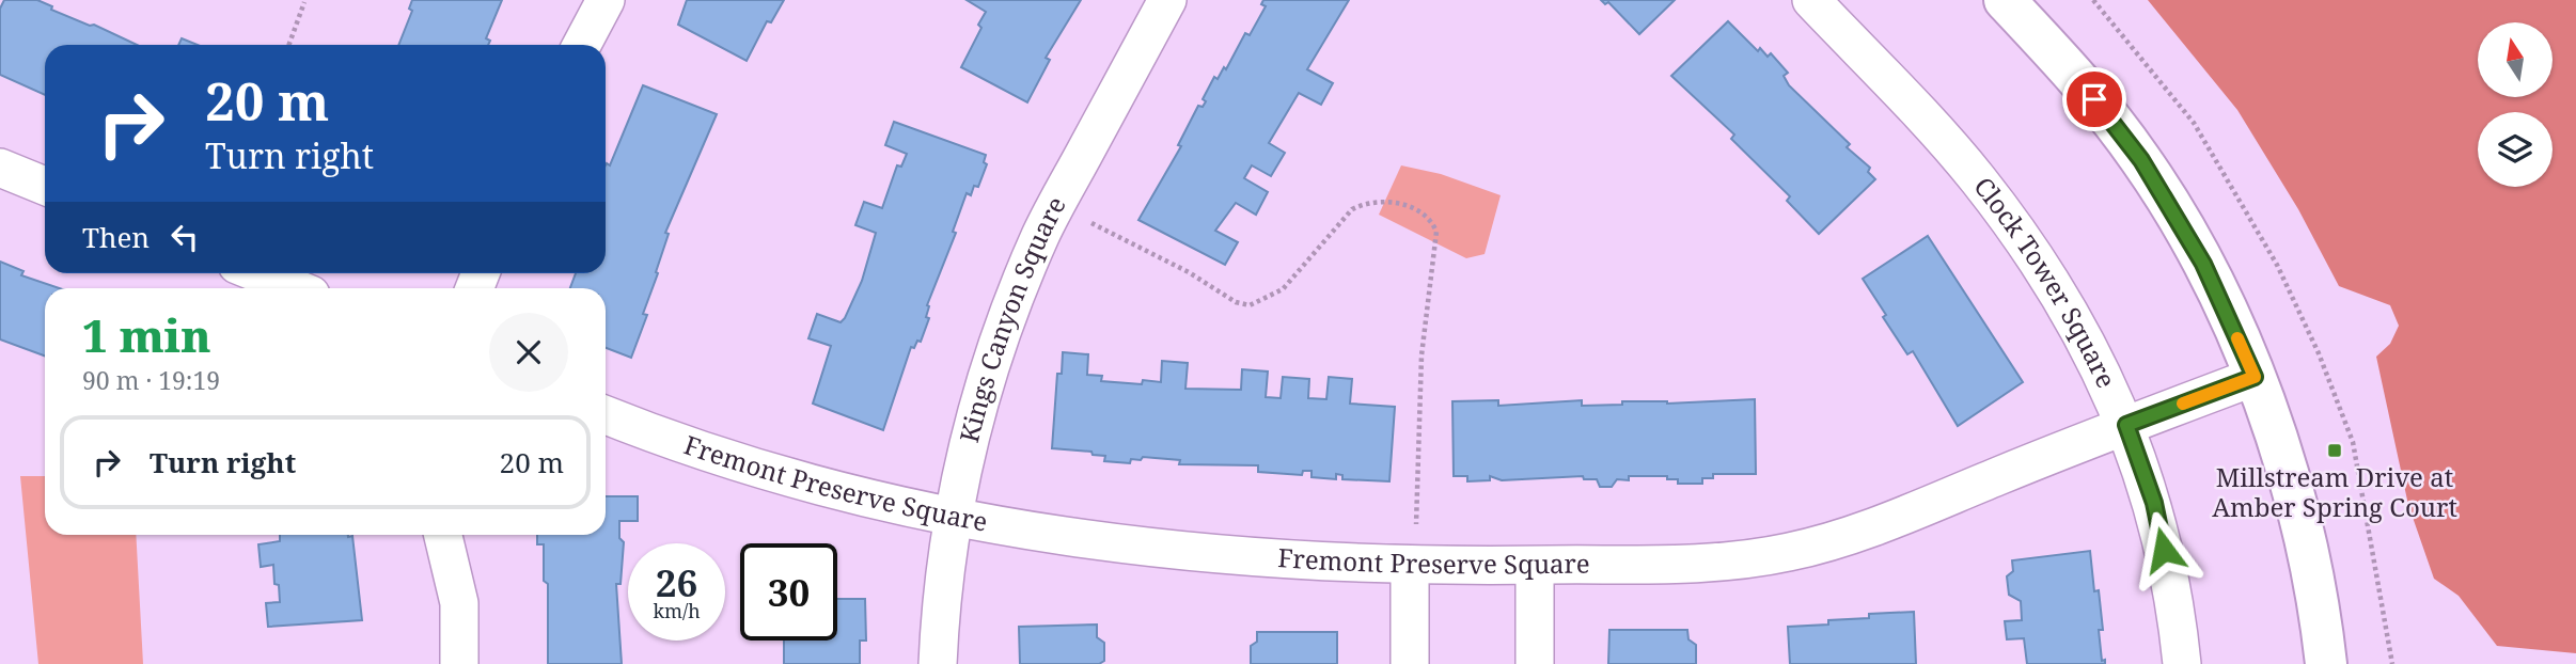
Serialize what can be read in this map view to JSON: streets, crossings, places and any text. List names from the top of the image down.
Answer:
{
  "streets": {
    "street": ["Clock Tower Square", "Kings Canyon Square", "Fremont Preserve Square"]
  },
  "crossings": [
    ["Clock Tower Square", "Fremont Preserve Square"],
    ["Kings Canyon Square", "Fremont Preserve Square"]
  ],
  "places": {
    "transit": ["Millstream Drive at Amber Spring Court"]
  },
  "north": "top",
  "page": {
    "turn": ["20 m", "Turn right"],
    "then": "Then",
    "heading": ["1 min", "90 m · 19:19"],
    "list": [
      {
        "name": "Turn right",
        "value": "20 m"
      }
    ],
    "speed": "26 km/h",
    "limit": "30"
  }
}
